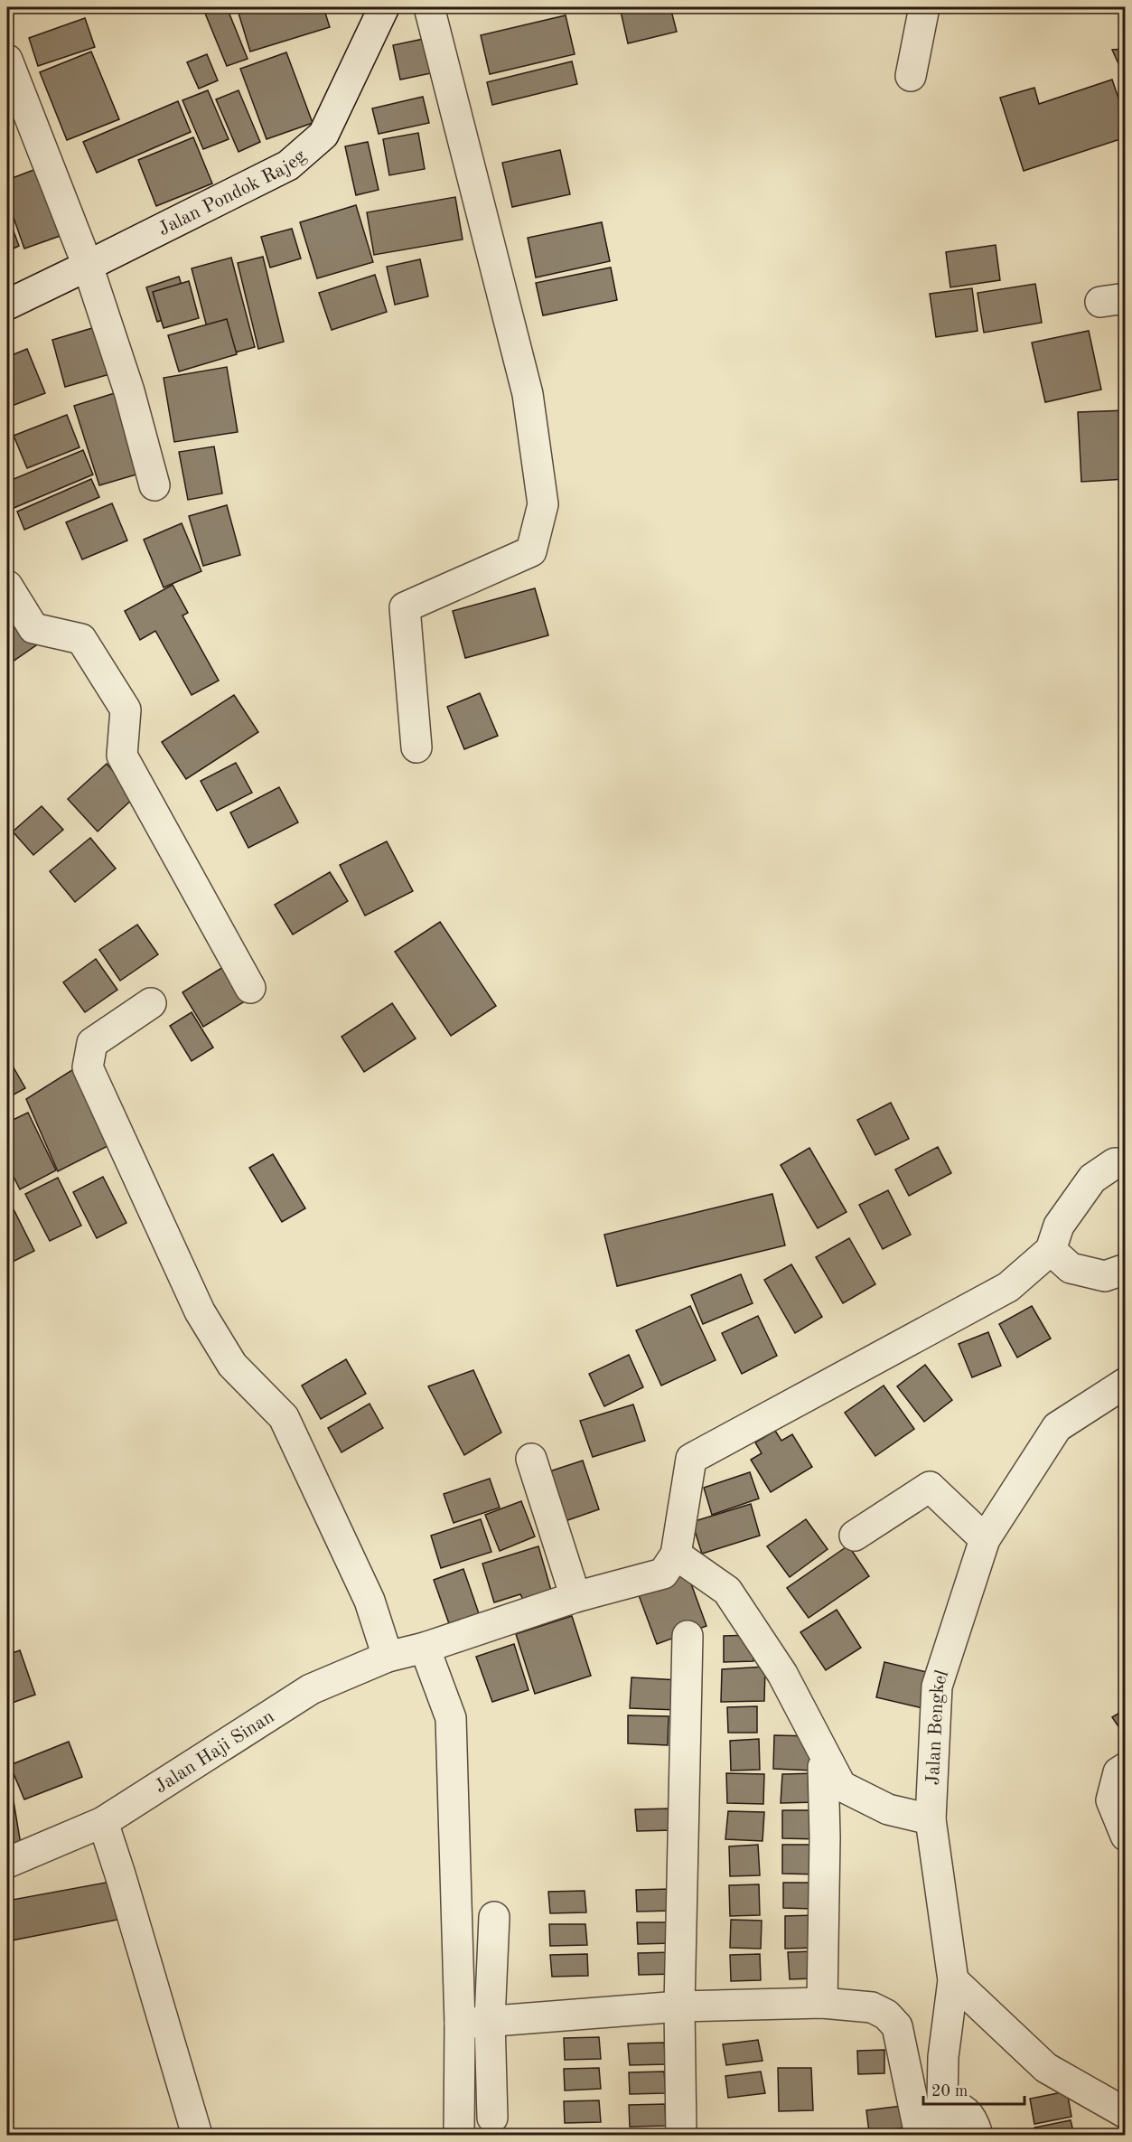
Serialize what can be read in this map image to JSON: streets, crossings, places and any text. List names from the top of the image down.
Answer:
{
  "streets": {
    "street": ["Jalan Pondok Rajeg", "Jalan Bengkel", "Jalan Haji Sinan"]
  },
  "scale_bar": "20 m"
}
